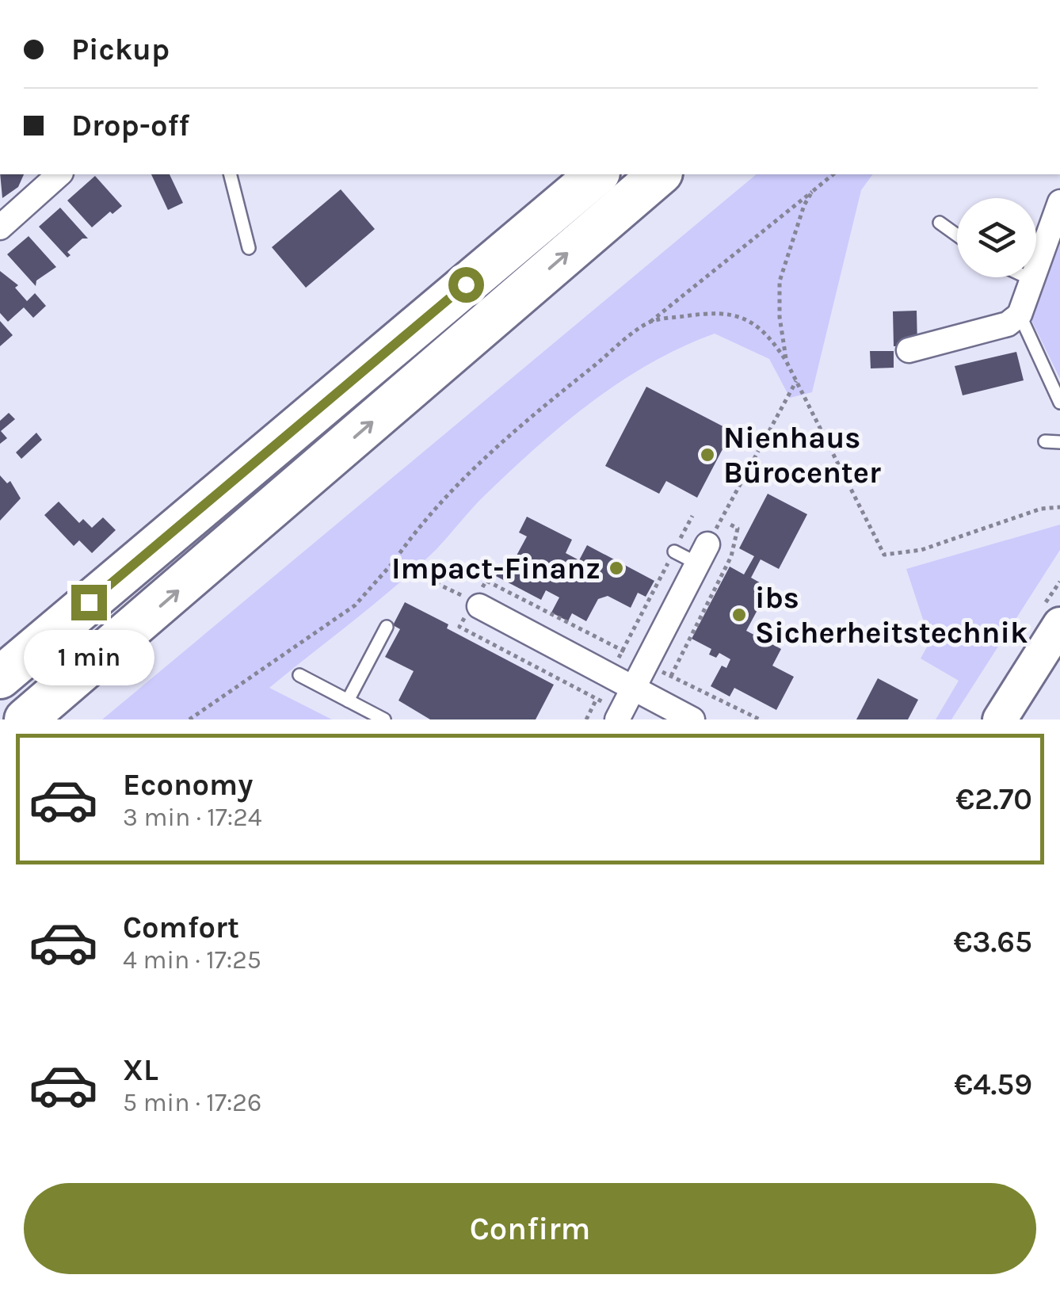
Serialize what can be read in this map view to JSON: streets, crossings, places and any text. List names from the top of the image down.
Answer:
{
  "places": ["Nienhaus Bürocenter", "Impact-Finanz", "ibs Sicherheitstechnik"],
  "page": {
    "banner": ["Pickup", "Drop-off"],
    "bubble": "1 min",
    "list": [
      {
        "name": "Economy",
        "note": "3 min · 17:24",
        "value": "€2.70"
      },
      {
        "name": "Comfort",
        "note": "4 min · 17:25",
        "value": "€3.65"
      },
      {
        "name": "XL",
        "note": "5 min · 17:26",
        "value": "€4.59"
      }
    ],
    "buttons": "Confirm"
  }
}
